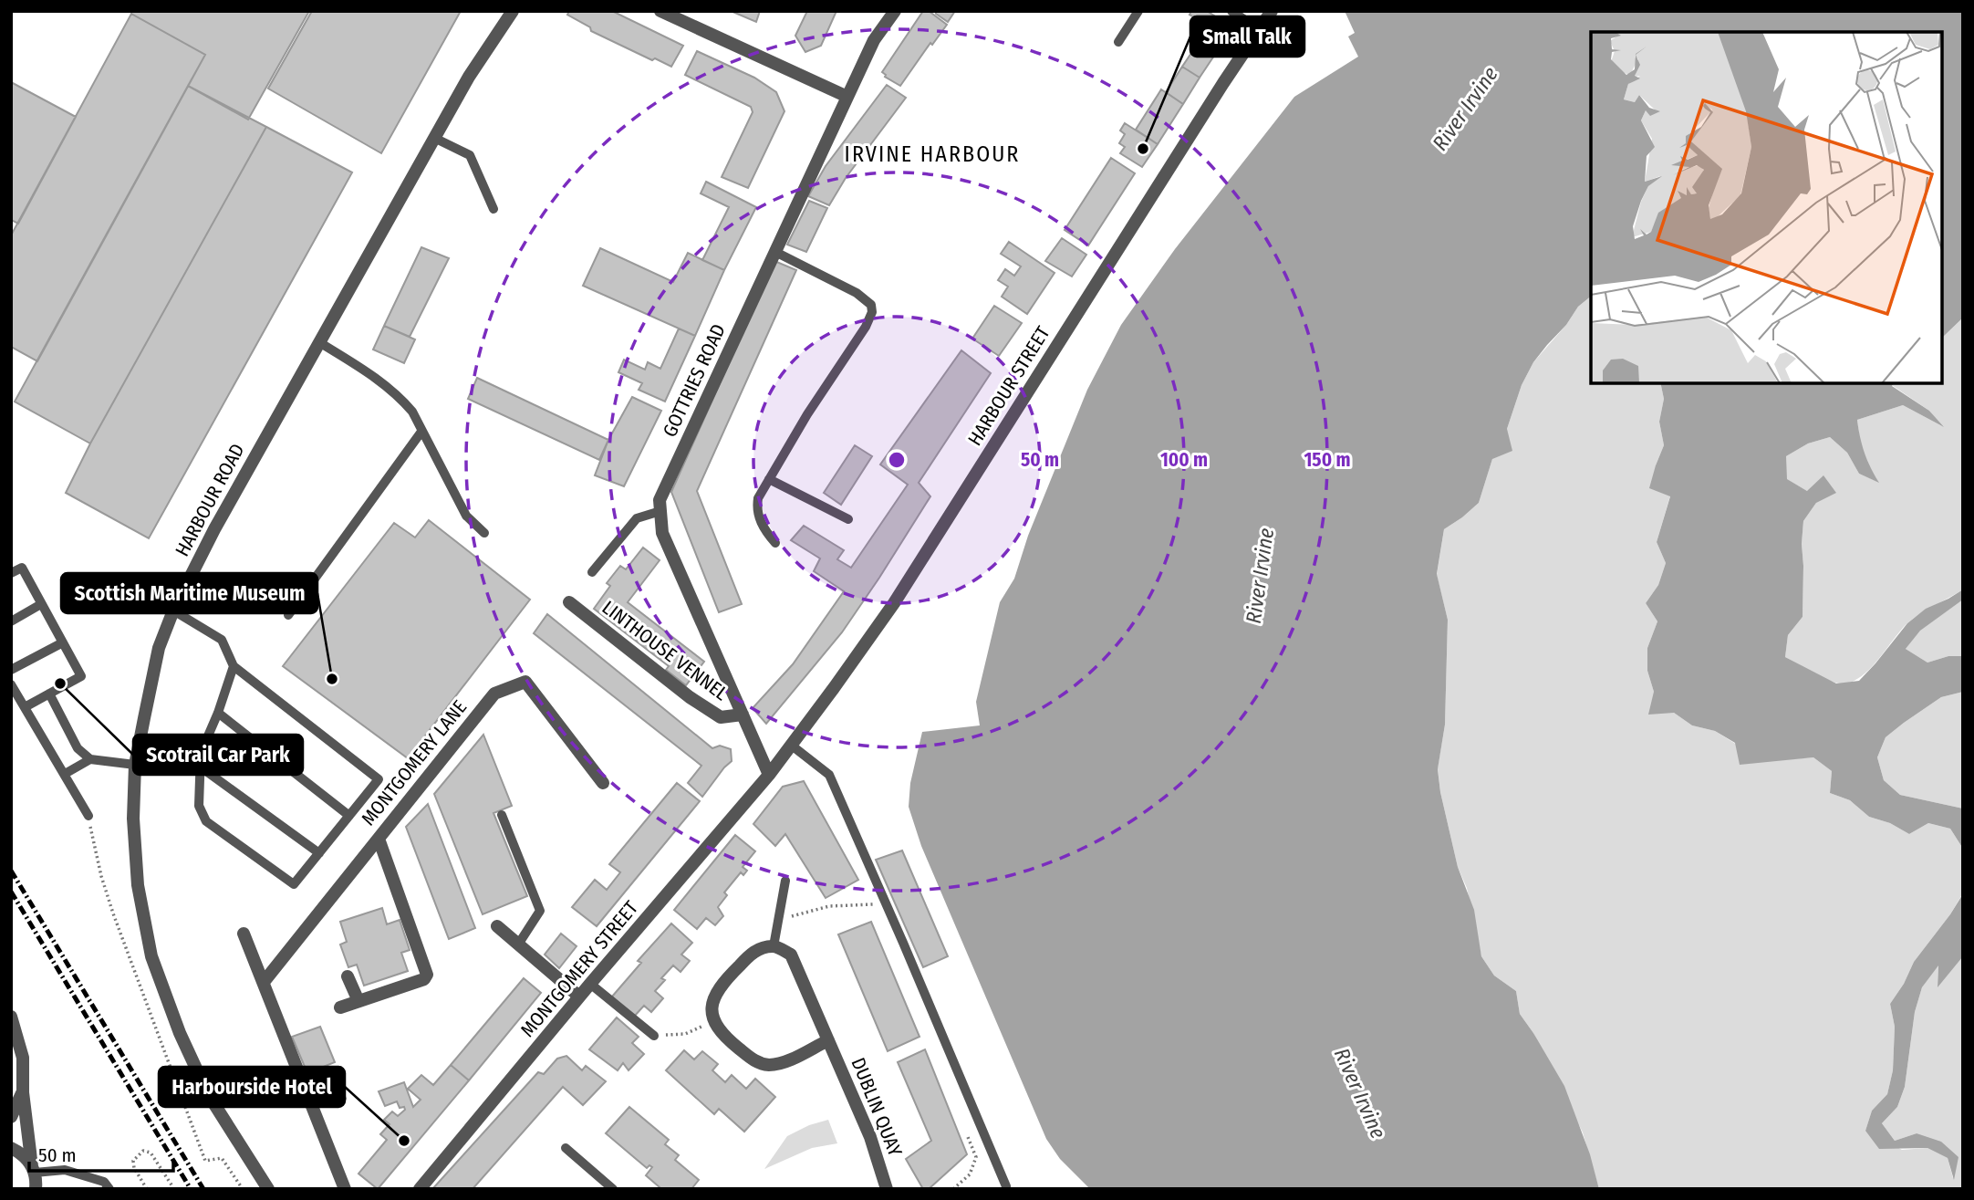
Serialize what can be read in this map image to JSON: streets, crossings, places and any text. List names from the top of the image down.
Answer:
{
  "streets": {
    "street": [
      "GOTTRIES ROAD",
      "HARBOUR STREET",
      "HARBOUR ROAD",
      "LINTHOUSE VENNEL",
      "MONTGOMERY LANE",
      "MONTGOMERY STREET",
      "DUBLIN QUAY"
    ]
  },
  "crossings": [
    ["GOTTRIES ROAD", "HARBOUR STREET"],
    ["GOTTRIES ROAD", "LINTHOUSE VENNEL"],
    ["GOTTRIES ROAD", "MONTGOMERY STREET"],
    ["HARBOUR STREET", "MONTGOMERY STREET"]
  ],
  "districts": ["IRVINE HARBOUR"],
  "water": ["River Irvine"],
  "places": [
    "Small Talk",
    "Scottish Maritime Museum",
    "Scotrail Car Park",
    "Harbourside Hotel"
  ],
  "scale_bar": "50 m",
  "rings": ["50 m", "100 m", "150 m"]
}
